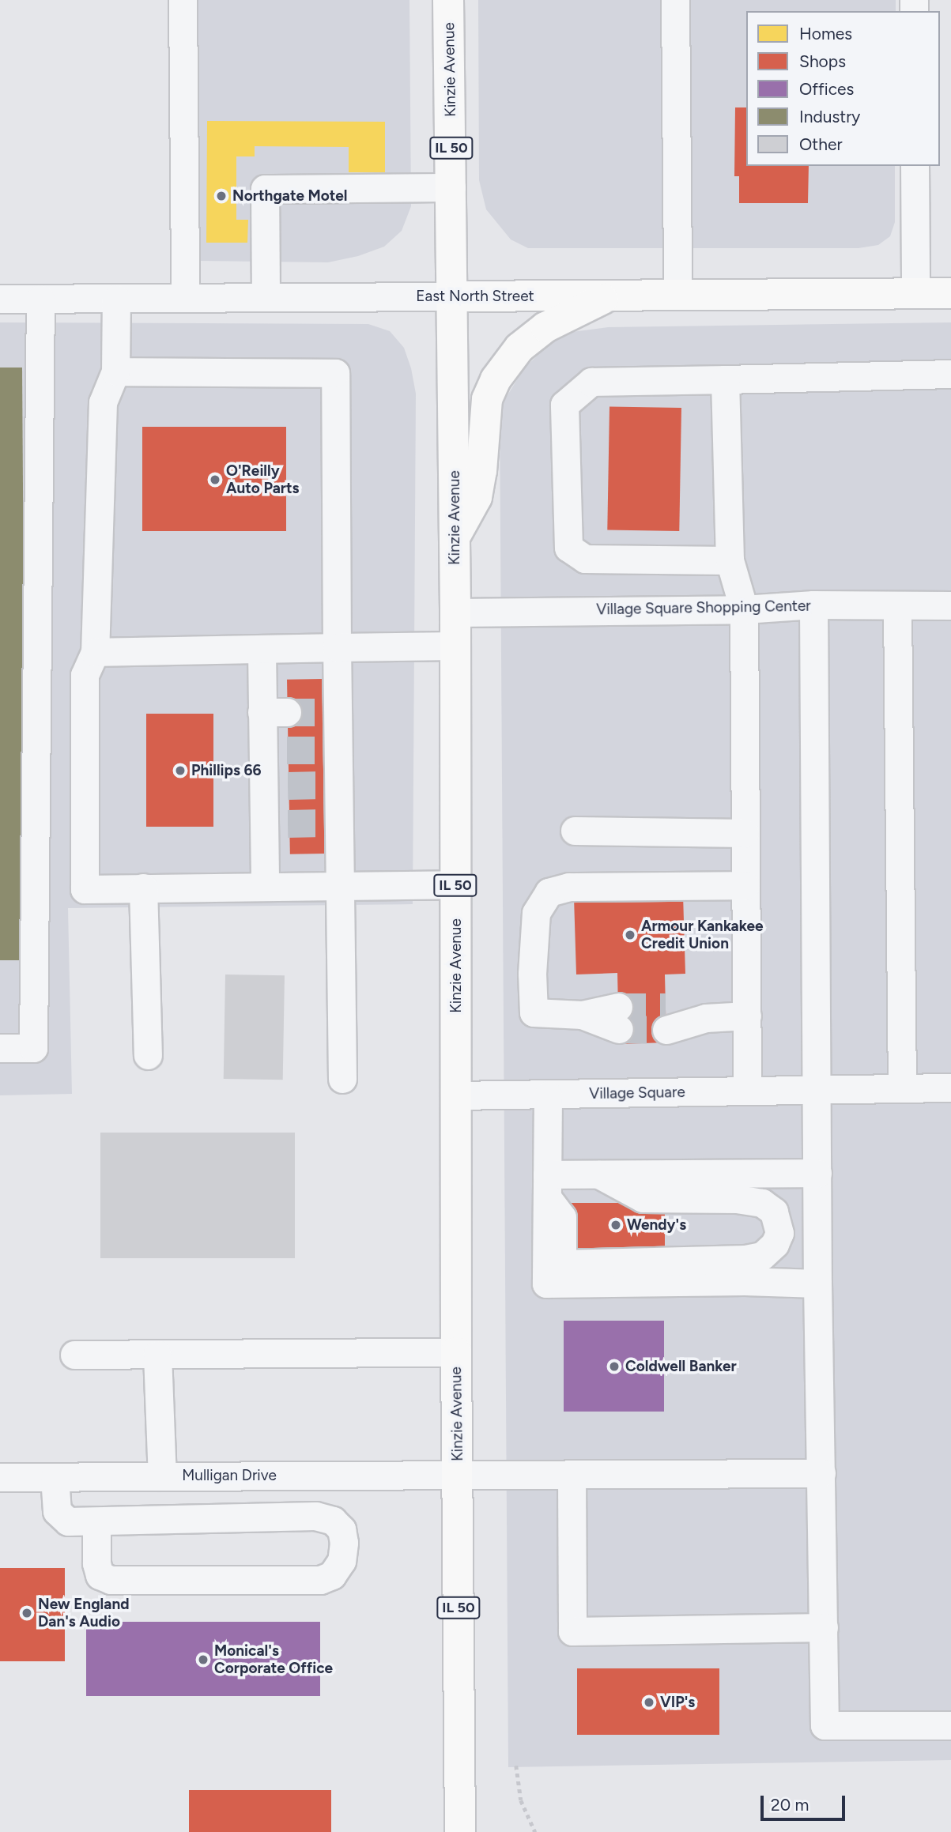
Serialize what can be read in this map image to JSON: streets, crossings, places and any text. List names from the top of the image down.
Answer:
{
  "streets": {
    "main road": ["Kinzie Avenue", "IL 50", "East North Street"],
    "street": ["Village Square Shopping Center", "Village Square", "Mulligan Drive"]
  },
  "crossings": [
    ["Kinzie Avenue", "East North Street"],
    ["Kinzie Avenue", "Village Square Shopping Center"],
    ["Kinzie Avenue", "Village Square"],
    ["Kinzie Avenue", "Mulligan Drive"]
  ],
  "places": [
    "Northgate Motel",
    "O'Reilly Auto Parts",
    "Phillips 66",
    "Armour Kankakee Credit Union",
    "Wendy's",
    "Coldwell Banker",
    "New England Dan's Audio",
    "Monical's Corporate Office",
    "VIP's"
  ],
  "legend": [
    "Homes",
    "Shops",
    "Offices",
    "Industry",
    "Other"
  ],
  "scale_bar": "20 m"
}
